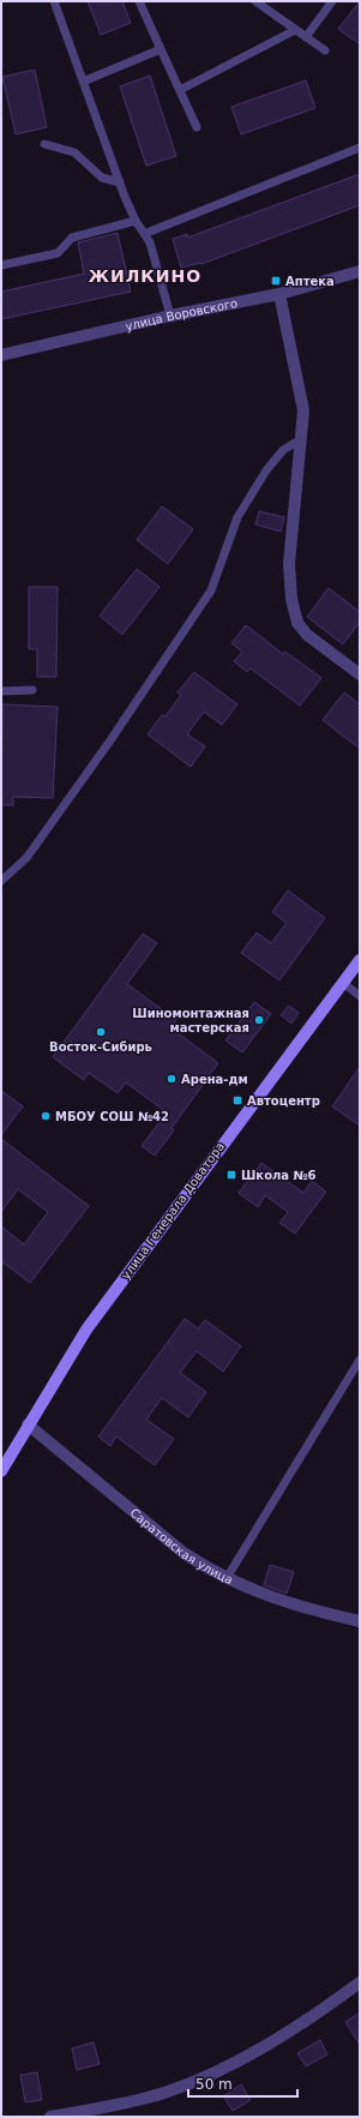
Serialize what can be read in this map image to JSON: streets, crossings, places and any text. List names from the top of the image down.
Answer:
{
  "streets": {
    "street": ["улица Воровского", "улица Генерала Доватора", "Саратовская улица"]
  },
  "crossings": [
    ["улица Генерала Доватора", "Саратовская улица"]
  ],
  "districts": ["ЖИЛКИНО"],
  "places": {
    "transit": ["Аптека", "Автоцентр", "Школа №6"],
    "other": [
      "Шиномонтажная мастерская",
      "Восток-Сибирь",
      "Арена-дм",
      "МБОУ СОШ №42"
    ]
  },
  "scale_bar": "50 m"
}
